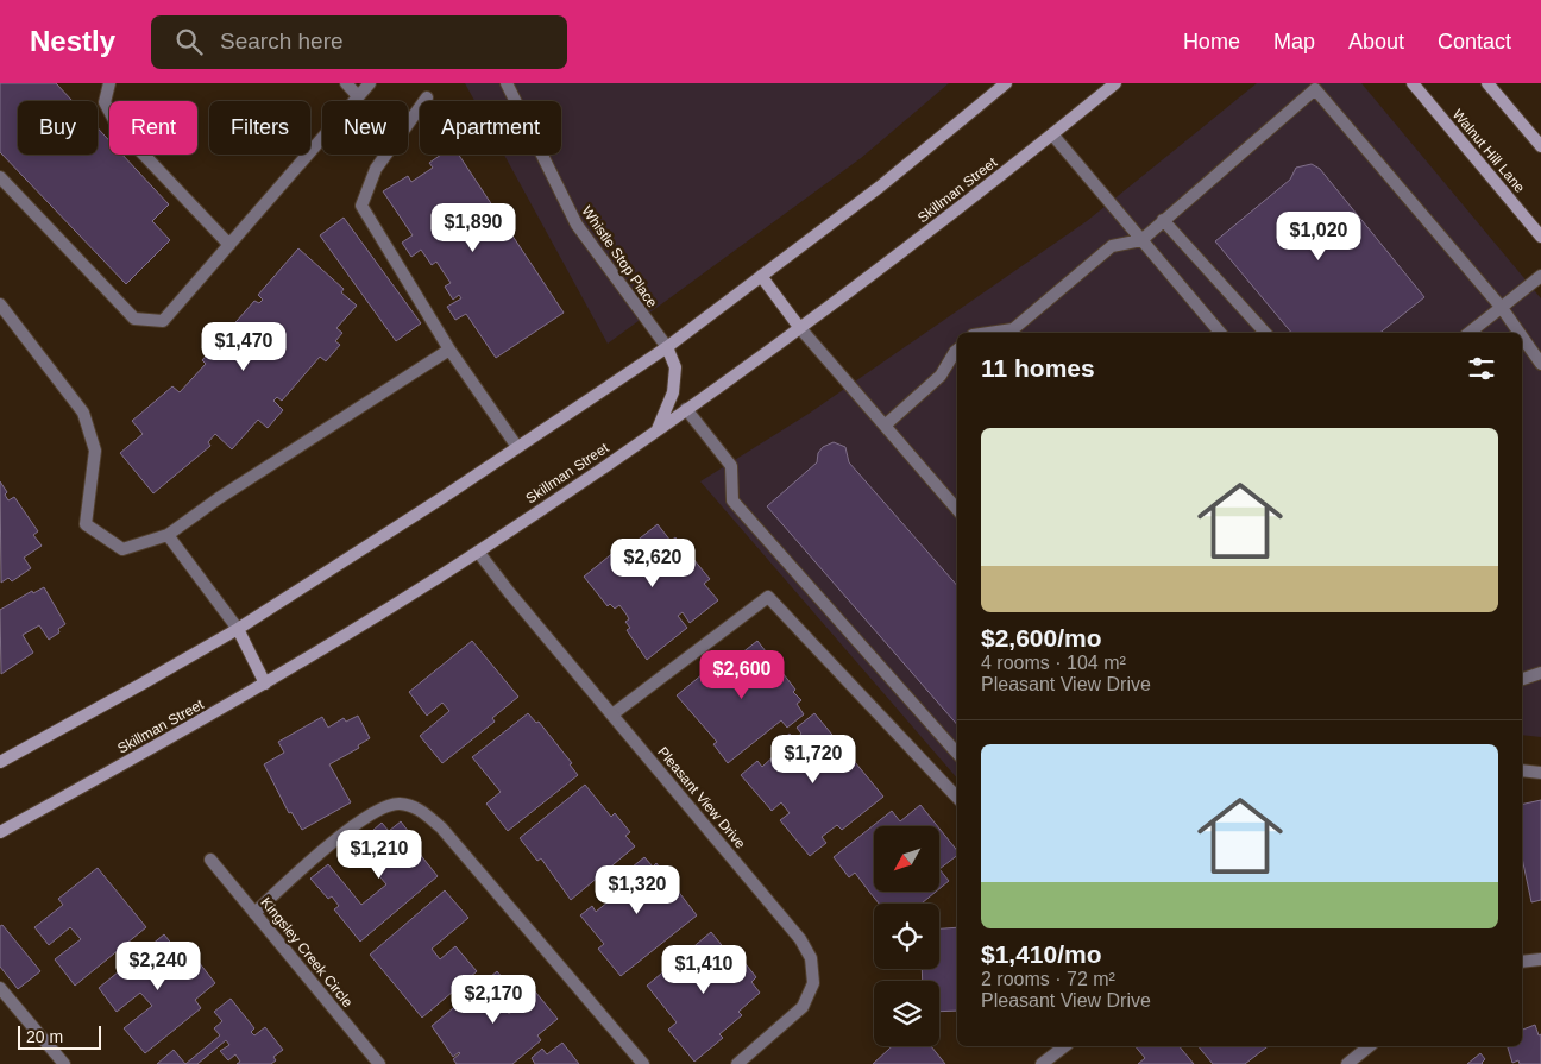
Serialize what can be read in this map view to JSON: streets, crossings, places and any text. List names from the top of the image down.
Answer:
{
  "streets": {
    "main road": ["Walnut Hill Lane", "Skillman Street"],
    "street": ["Whistle Stop Place", "Pleasant View Drive", "Kingsley Creek Circle"]
  },
  "crossings": [
    ["Skillman Street", "Pleasant View Drive"]
  ],
  "scale_bar": "20 m",
  "north": "bottom left",
  "page": {
    "header": "Nestly",
    "search": "Search here",
    "nav": [
      "Home",
      "Map",
      "About",
      "Contact"
    ],
    "chip": [
      "Buy",
      "Rent",
      "Filters",
      "New",
      "Apartment"
    ],
    "price": [
      "$1,890",
      "$1,020",
      "$1,470",
      "$2,620",
      "$2,600",
      "$1,720",
      "$1,210",
      "$1,320",
      "$2,240",
      "$1,410",
      "$2,170"
    ],
    "heading": "11 homes",
    "list": [
      {
        "name": "$2,600/mo",
        "note": "4 rooms · 104 m² · Pleasant View Drive"
      },
      {
        "name": "$1,410/mo",
        "note": "2 rooms · 72 m² · Pleasant View Drive"
      }
    ],
    "scale": "20 m"
  }
}
